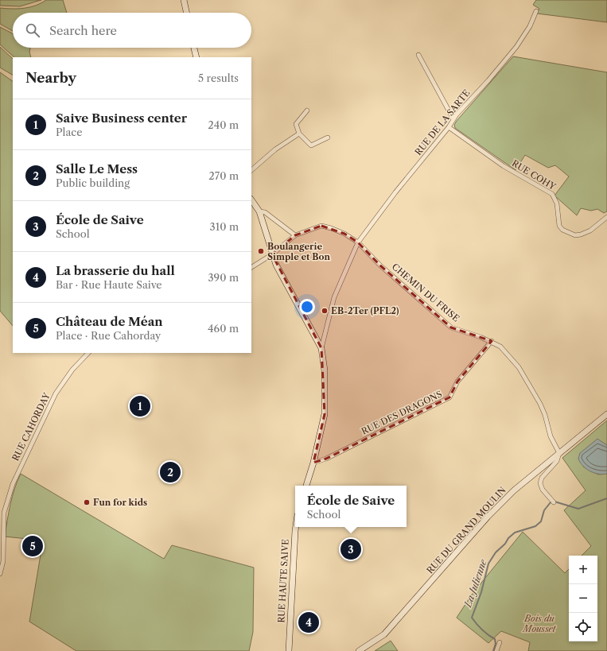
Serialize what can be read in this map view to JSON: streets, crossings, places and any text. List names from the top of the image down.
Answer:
{
  "streets": {
    "street": [
      "RUE DE LA SARTE",
      "RUE COHY",
      "CHEMIN DU FRISE",
      "RUE DES DRAGONS",
      "RUE CAHORDAY",
      "RUE DU GRAND MOULIN",
      "RUE HAUTE SAIVE"
    ]
  },
  "crossings": [
    ["RUE DE LA SARTE", "RUE COHY"],
    ["RUE DE LA SARTE", "CHEMIN DU FRISE"],
    ["CHEMIN DU FRISE", "RUE DES DRAGONS"],
    ["CHEMIN DU FRISE", "RUE DU GRAND MOULIN"]
  ],
  "water": ["La Julienne"],
  "parks": ["Bois du Mousset"],
  "places": ["Boulangerie Simple et Bon", "EB-2Ter (PFL2)", "Fun for kids"],
  "page": {
    "search": "Search here",
    "heading": ["Nearby", "5 results"],
    "list": [
      {
        "mark": "1",
        "name": "Saive Business center",
        "note": "Place",
        "value": "240 m"
      },
      {
        "mark": "2",
        "name": "Salle Le Mess",
        "note": "Public building",
        "value": "270 m"
      },
      {
        "mark": "3",
        "name": "École de Saive",
        "note": "School",
        "value": "310 m"
      },
      {
        "mark": "4",
        "name": "La brasserie du hall",
        "note": "Bar · Rue Haute Saive",
        "value": "390 m"
      },
      {
        "mark": "5",
        "name": "Château de Méan",
        "note": "Place · Rue Cahorday",
        "value": "460 m"
      }
    ],
    "pins": [
      "1",
      "2",
      "5",
      "3",
      "4"
    ],
    "popup": ["École de Saive", "School"],
    "map_buttons": ["+", "−"]
  }
}
